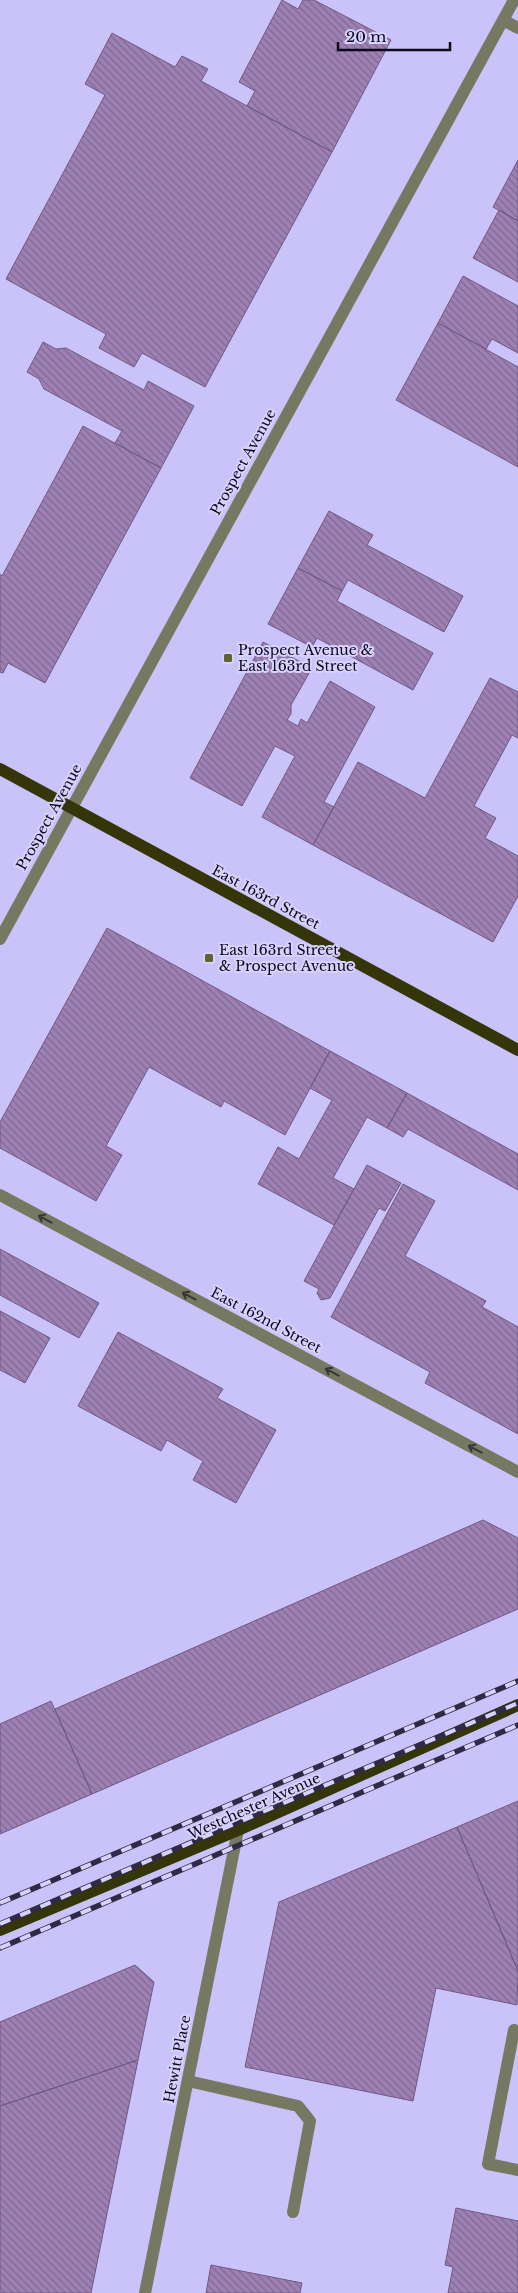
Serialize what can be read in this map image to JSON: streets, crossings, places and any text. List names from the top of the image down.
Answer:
{
  "streets": {
    "main road": ["East 163rd Street", "Westchester Avenue"],
    "street": ["Prospect Avenue", "East 162nd Street", "Hewitt Place"]
  },
  "crossings": [
    ["Prospect Avenue", "East 163rd Street"],
    ["Westchester Avenue", "Hewitt Place"]
  ],
  "one_way": ["East 162nd Street"],
  "places": {
    "transit": ["Prospect Avenue & East 163rd Street", "East 163rd Street & Prospect Avenue"]
  },
  "scale_bar": "20 m"
}
